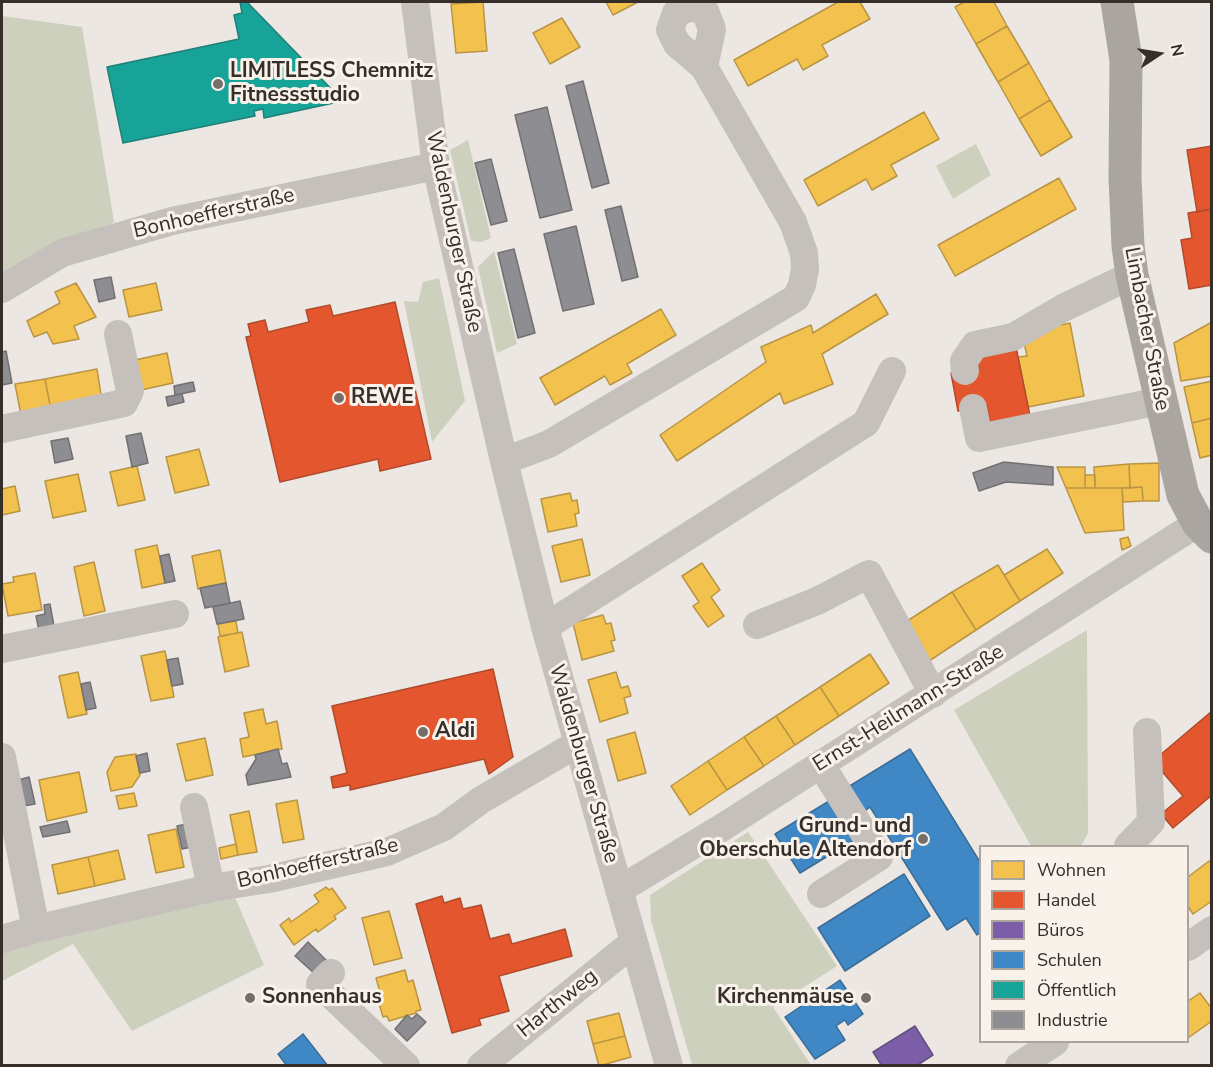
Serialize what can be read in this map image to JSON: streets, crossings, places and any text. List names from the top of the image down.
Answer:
{
  "streets": {
    "main road": ["Limbacher Straße"],
    "street": [
      "Bonhoefferstraße",
      "Waldenburger Straße",
      "Ernst-Heilmann-Straße",
      "Harthweg"
    ]
  },
  "crossings": [
    ["Bonhoefferstraße", "Waldenburger Straße"],
    ["Waldenburger Straße", "Ernst-Heilmann-Straße"],
    ["Waldenburger Straße", "Harthweg"],
    ["Limbacher Straße", "Ernst-Heilmann-Straße"]
  ],
  "places": [
    "LIMITLESS Chemnitz Fitnessstudio",
    "REWE",
    "Aldi",
    "Grund- und Oberschule Altendorf",
    "Sonnenhaus",
    "Kirchenmäuse"
  ],
  "legend": [
    "Wohnen",
    "Handel",
    "Büros",
    "Schulen",
    "Öffentlich",
    "Industrie"
  ],
  "north": "right"
}
